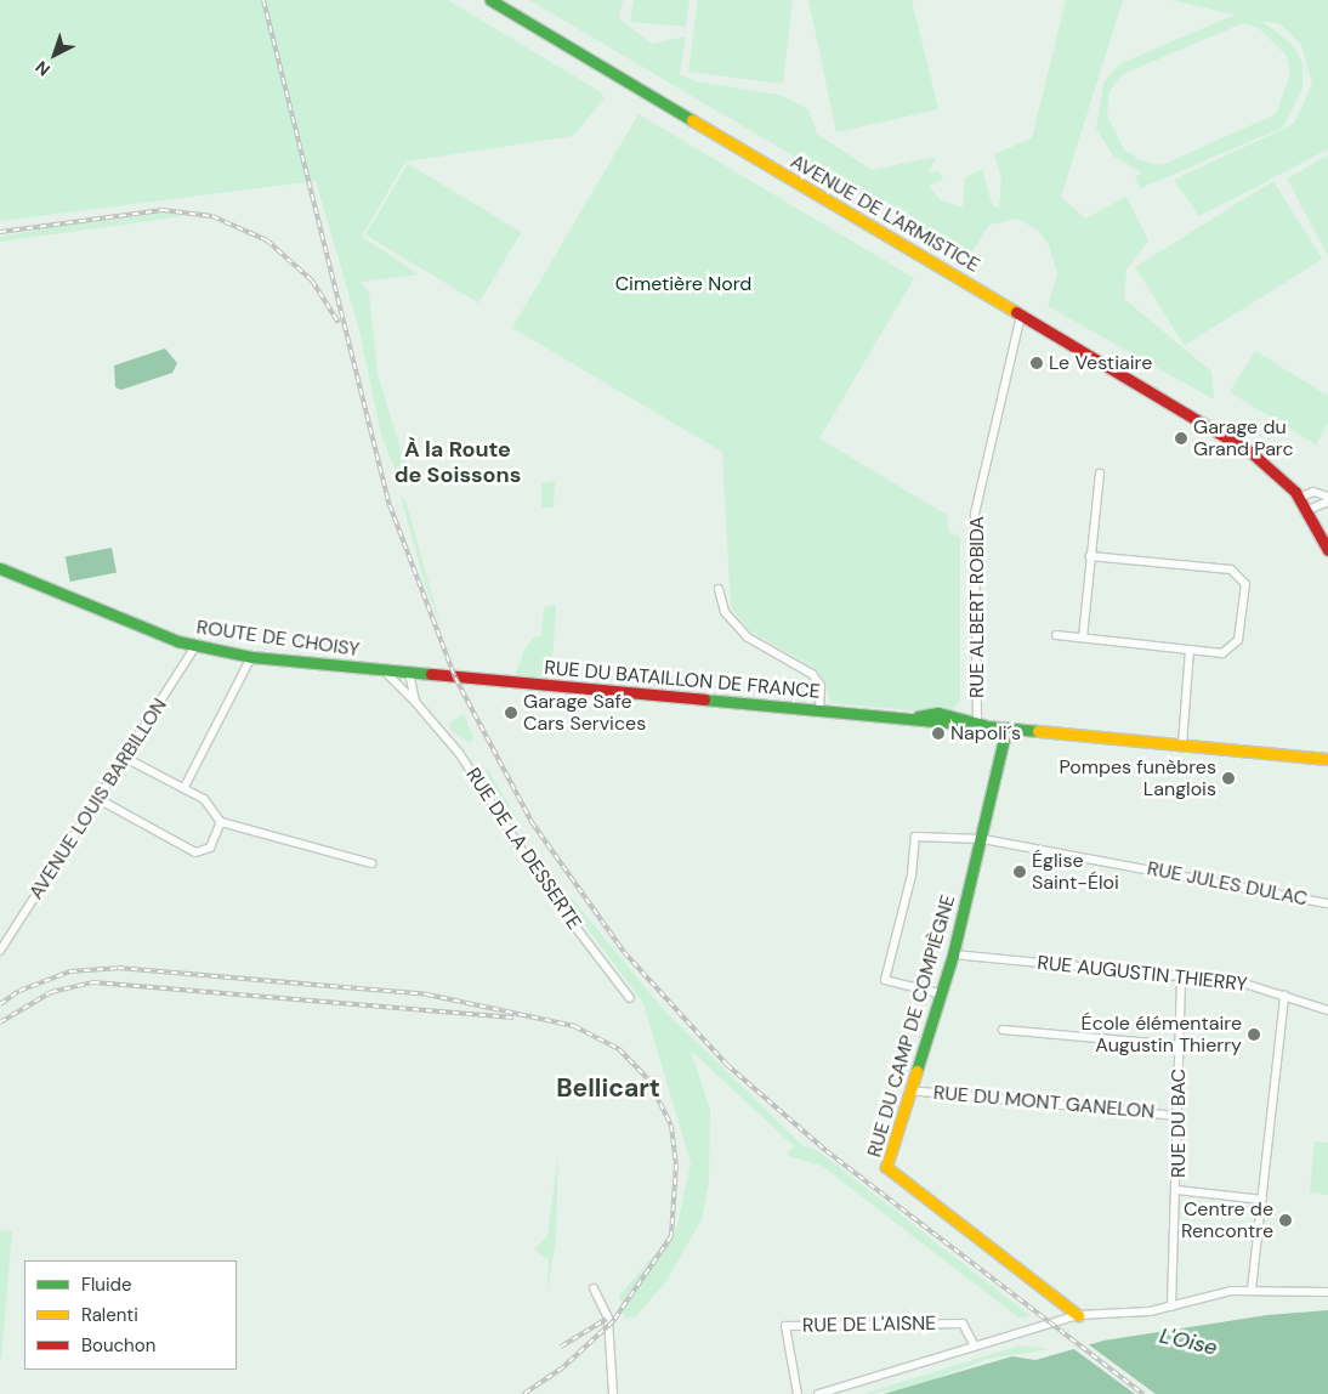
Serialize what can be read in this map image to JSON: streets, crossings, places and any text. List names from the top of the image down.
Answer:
{
  "streets": {
    "street": [
      "AVENUE DE L'ARMISTICE",
      "RUE ALBERT ROBIDA",
      "ROUTE DE CHOISY",
      "RUE DU BATAILLON DE FRANCE",
      "AVENUE LOUIS BARBILLON",
      "RUE DE LA DESSERTE",
      "RUE JULES DULAC",
      "RUE AUGUSTIN THIERRY",
      "RUE DU CAMP DE COMPIÈGNE",
      "RUE DU MONT GANELON",
      "RUE DU BAC",
      "RUE DE L'AISNE"
    ]
  },
  "crossings": [
    ["AVENUE DE L'ARMISTICE", "RUE ALBERT ROBIDA"],
    ["RUE ALBERT ROBIDA", "RUE DU BATAILLON DE FRANCE"],
    ["ROUTE DE CHOISY", "RUE DU BATAILLON DE FRANCE"],
    ["ROUTE DE CHOISY", "AVENUE LOUIS BARBILLON"],
    ["ROUTE DE CHOISY", "RUE DE LA DESSERTE"],
    ["RUE DU BATAILLON DE FRANCE", "RUE DU CAMP DE COMPIÈGNE"],
    ["RUE JULES DULAC", "RUE DU CAMP DE COMPIÈGNE"],
    ["RUE AUGUSTIN THIERRY", "RUE DU CAMP DE COMPIÈGNE"],
    ["RUE AUGUSTIN THIERRY", "RUE DU BAC"],
    ["RUE DU CAMP DE COMPIÈGNE", "RUE DU MONT GANELON"],
    ["RUE DU MONT GANELON", "RUE DU BAC"]
  ],
  "districts": ["À la Route de Soissons", "Bellicart"],
  "water": ["L'Oise"],
  "parks": ["Cimetière Nord"],
  "places": [
    "Le Vestiaire",
    "Garage du Grand Parc",
    "Garage Safe Cars Services",
    "Napoli´s",
    "Pompes funèbres Langlois",
    "Église Saint-Éloi",
    "École élémentaire Augustin Thierry",
    "Centre de Rencontre"
  ],
  "legend": ["Fluide", "Ralenti", "Bouchon"],
  "north": "bottom left"
}
